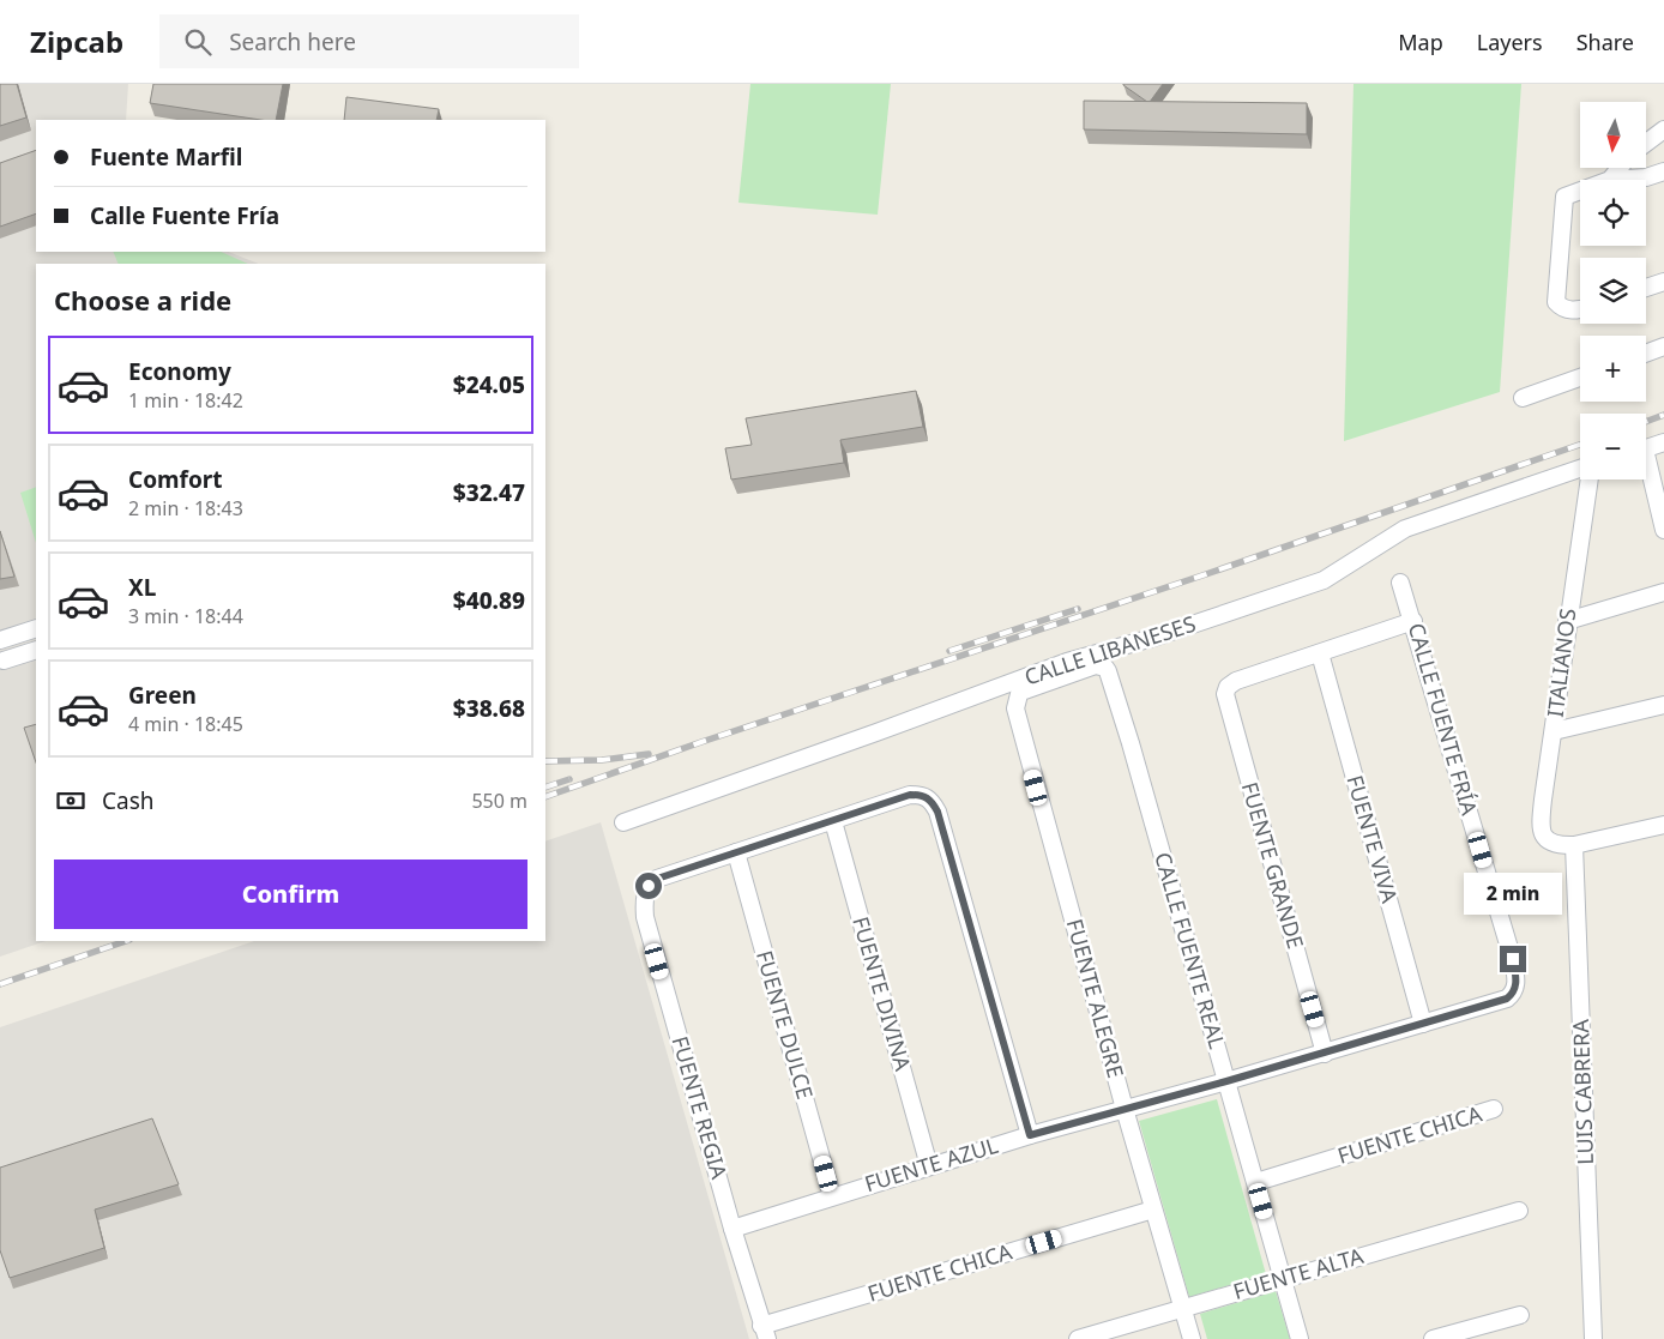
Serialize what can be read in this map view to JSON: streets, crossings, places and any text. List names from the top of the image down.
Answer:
{
  "streets": {
    "street": [
      "CALLE LIBANESES",
      "ITALIANOS",
      "CALLE FUENTE FRÍA",
      "FUENTE VIVA",
      "FUENTE GRANDE",
      "CALLE FUENTE REAL",
      "FUENTE DIVINA",
      "FUENTE ALEGRE",
      "FUENTE DULCE",
      "LUIS CABRERA",
      "FUENTE REGIA",
      "FUENTE CHICA",
      "FUENTE AZUL",
      "FUENTE ALTA"
    ]
  },
  "crossings": [
    ["ITALIANOS", "LUIS CABRERA"],
    ["CALLE FUENTE FRÍA", "FUENTE AZUL"],
    ["FUENTE VIVA", "FUENTE GRANDE"],
    ["FUENTE VIVA", "FUENTE AZUL"],
    ["FUENTE GRANDE", "FUENTE AZUL"],
    ["CALLE FUENTE REAL", "FUENTE ALEGRE"],
    ["CALLE FUENTE REAL", "FUENTE CHICA"],
    ["CALLE FUENTE REAL", "FUENTE AZUL"],
    ["CALLE FUENTE REAL", "FUENTE ALTA"],
    ["FUENTE DIVINA", "FUENTE AZUL"],
    ["FUENTE ALEGRE", "FUENTE CHICA"],
    ["FUENTE ALEGRE", "FUENTE AZUL"],
    ["FUENTE ALEGRE", "FUENTE ALTA"],
    ["FUENTE DULCE", "FUENTE REGIA"],
    ["FUENTE DULCE", "FUENTE AZUL"],
    ["FUENTE REGIA", "FUENTE CHICA"],
    ["FUENTE REGIA", "FUENTE AZUL"]
  ],
  "north": "bottom",
  "page": {
    "header": "Zipcab",
    "search": "Search here",
    "nav": ["Map", "Layers", "Share"],
    "map_buttons": ["+", "−"],
    "banner": ["Fuente Marfil", "Calle Fuente Fría"],
    "heading": "Choose a ride",
    "list": [
      {
        "name": "Economy",
        "note": "1 min · 18:42",
        "value": "$24.05"
      },
      {
        "name": "Comfort",
        "note": "2 min · 18:43",
        "value": "$32.47"
      },
      {
        "name": "XL",
        "note": "3 min · 18:44",
        "value": "$40.89"
      },
      {
        "name": "Green",
        "note": "4 min · 18:45",
        "value": "$38.68"
      }
    ],
    "pay": ["Cash", "550 m"],
    "buttons": "Confirm",
    "bubble": "2 min"
  }
}
